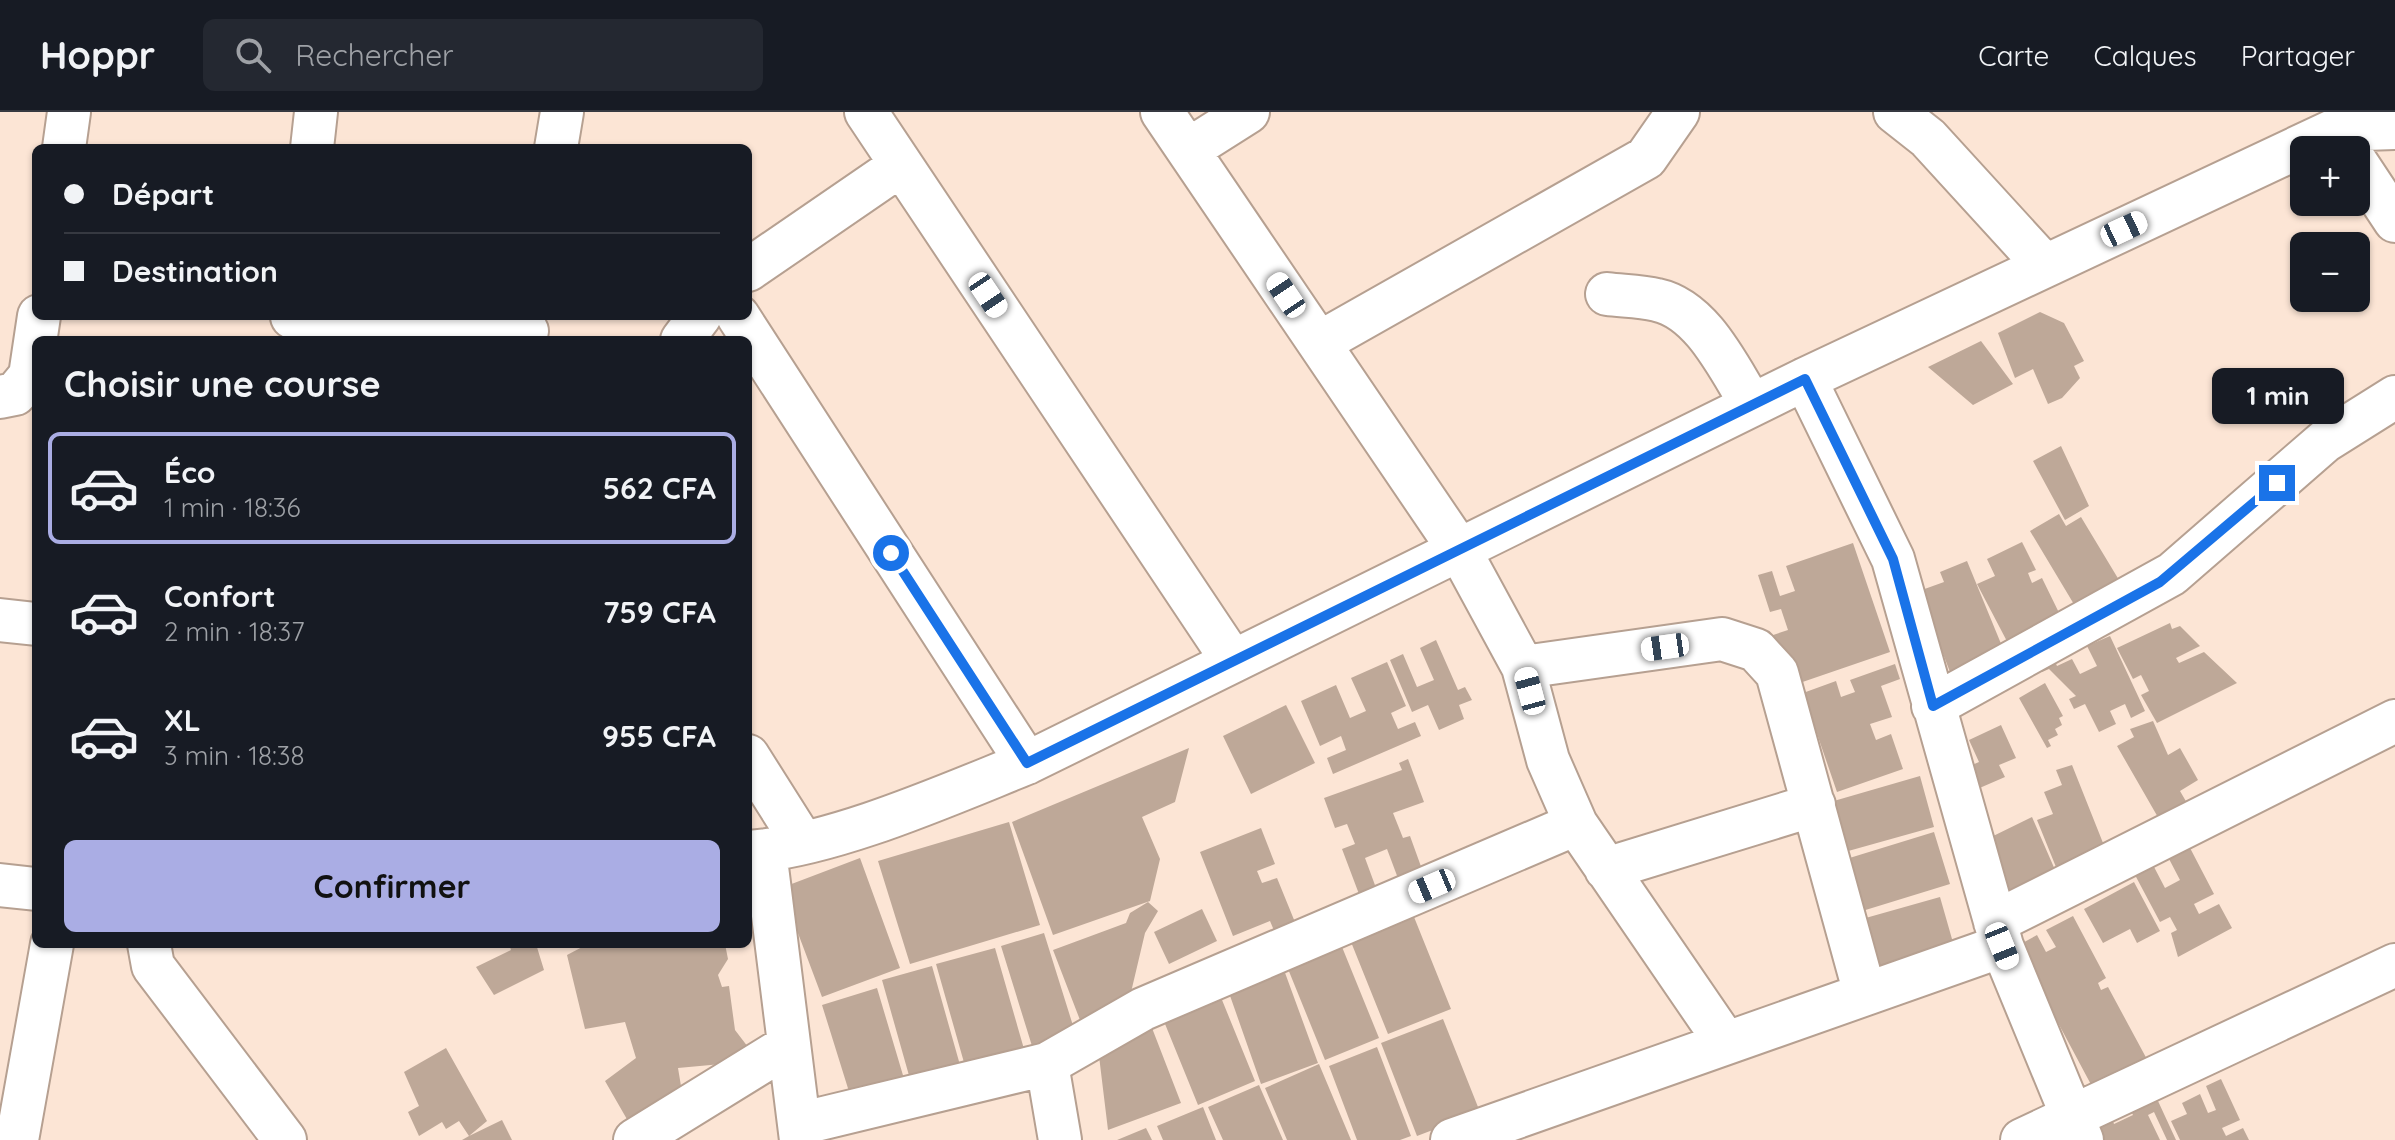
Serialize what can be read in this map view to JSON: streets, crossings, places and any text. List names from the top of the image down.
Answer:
{
  "page": {
    "header": "Hoppr",
    "search": "Rechercher",
    "nav": ["Carte", "Calques", "Partager"],
    "map_buttons": ["+", "−"],
    "banner": ["Départ", "Destination"],
    "heading": "Choisir une course",
    "bubble": "1 min",
    "list": [
      {
        "name": "Éco",
        "note": "1 min · 18:36",
        "value": "562 CFA"
      },
      {
        "name": "Confort",
        "note": "2 min · 18:37",
        "value": "759 CFA"
      },
      {
        "name": "XL",
        "note": "3 min · 18:38",
        "value": "955 CFA"
      }
    ],
    "buttons": "Confirmer"
  }
}
